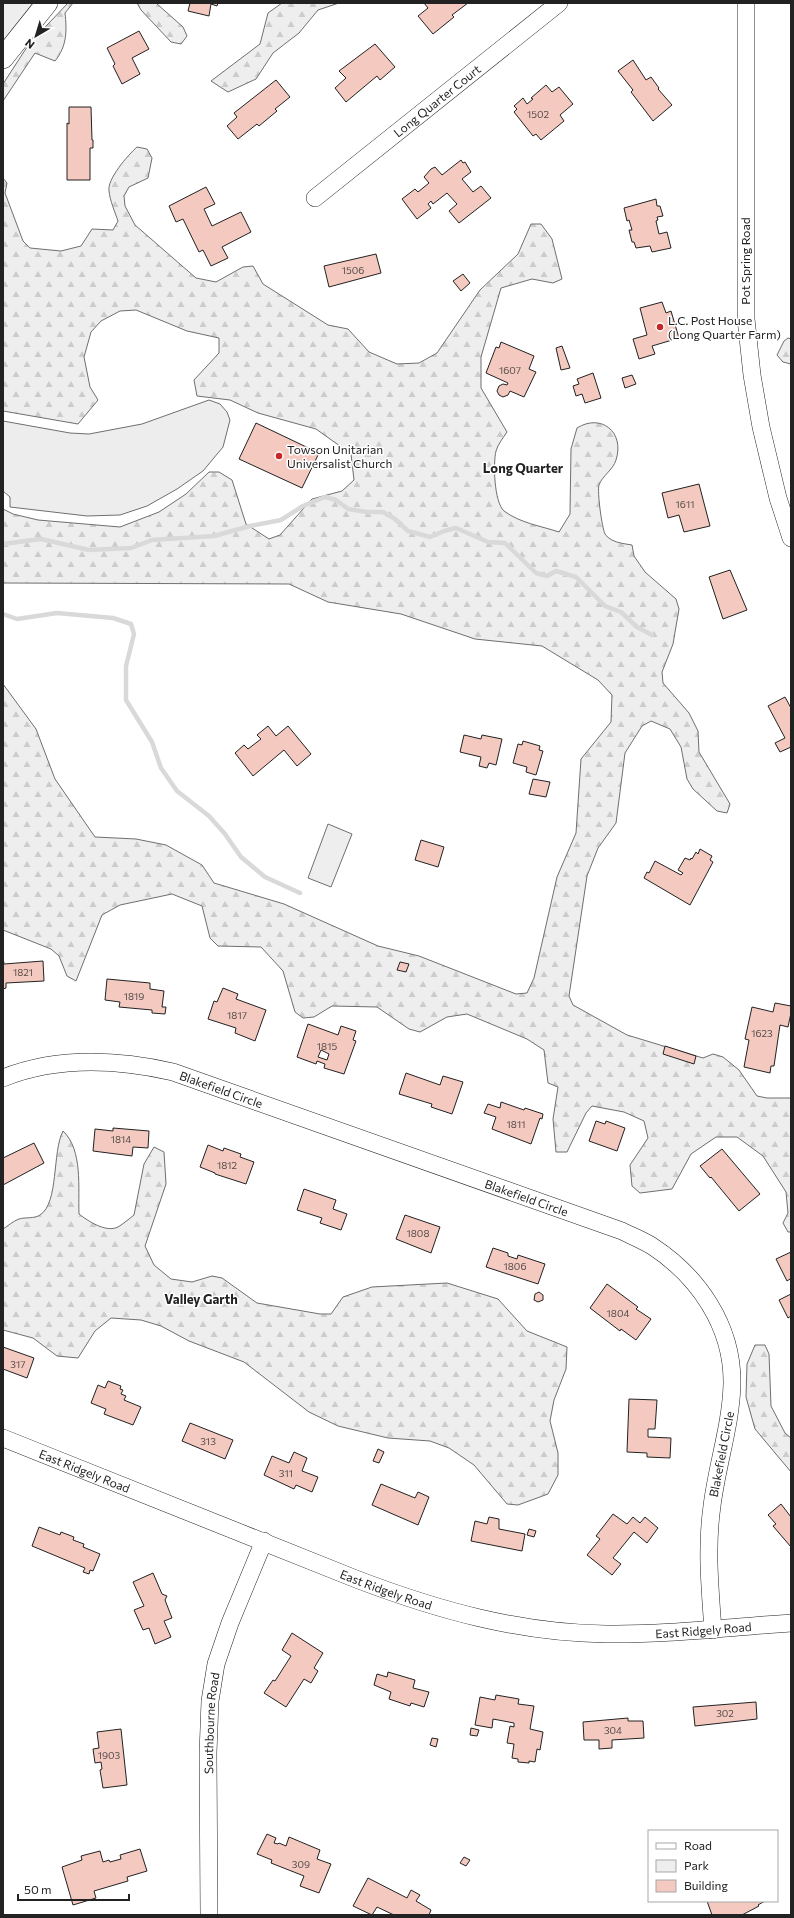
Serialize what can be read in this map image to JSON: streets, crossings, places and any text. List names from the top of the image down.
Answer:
{
  "streets": {
    "street": [
      "Long Quarter Court",
      "Pot Spring Road",
      "Blakefield Circle",
      "East Ridgely Road",
      "Southbourne Road"
    ]
  },
  "crossings": [
    ["Blakefield Circle", "East Ridgely Road"],
    ["East Ridgely Road", "Southbourne Road"]
  ],
  "districts": ["Long Quarter", "Valley Garth"],
  "places": ["L.C. Post House (Long Quarter Farm)", "Towson Unitarian Universalist Church"],
  "house_numbers": [
    "1502",
    "1506",
    "1607",
    "1611",
    "1821",
    "1819",
    "1817",
    "1623",
    "1815",
    "1811",
    "1814",
    "1812",
    "1808",
    "1806",
    "1804",
    "317",
    "313",
    "311",
    "302",
    "304",
    "1903",
    "309"
  ],
  "legend": ["Road", "Park", "Building"],
  "scale_bar": "50 m",
  "north": "bottom left"
}
